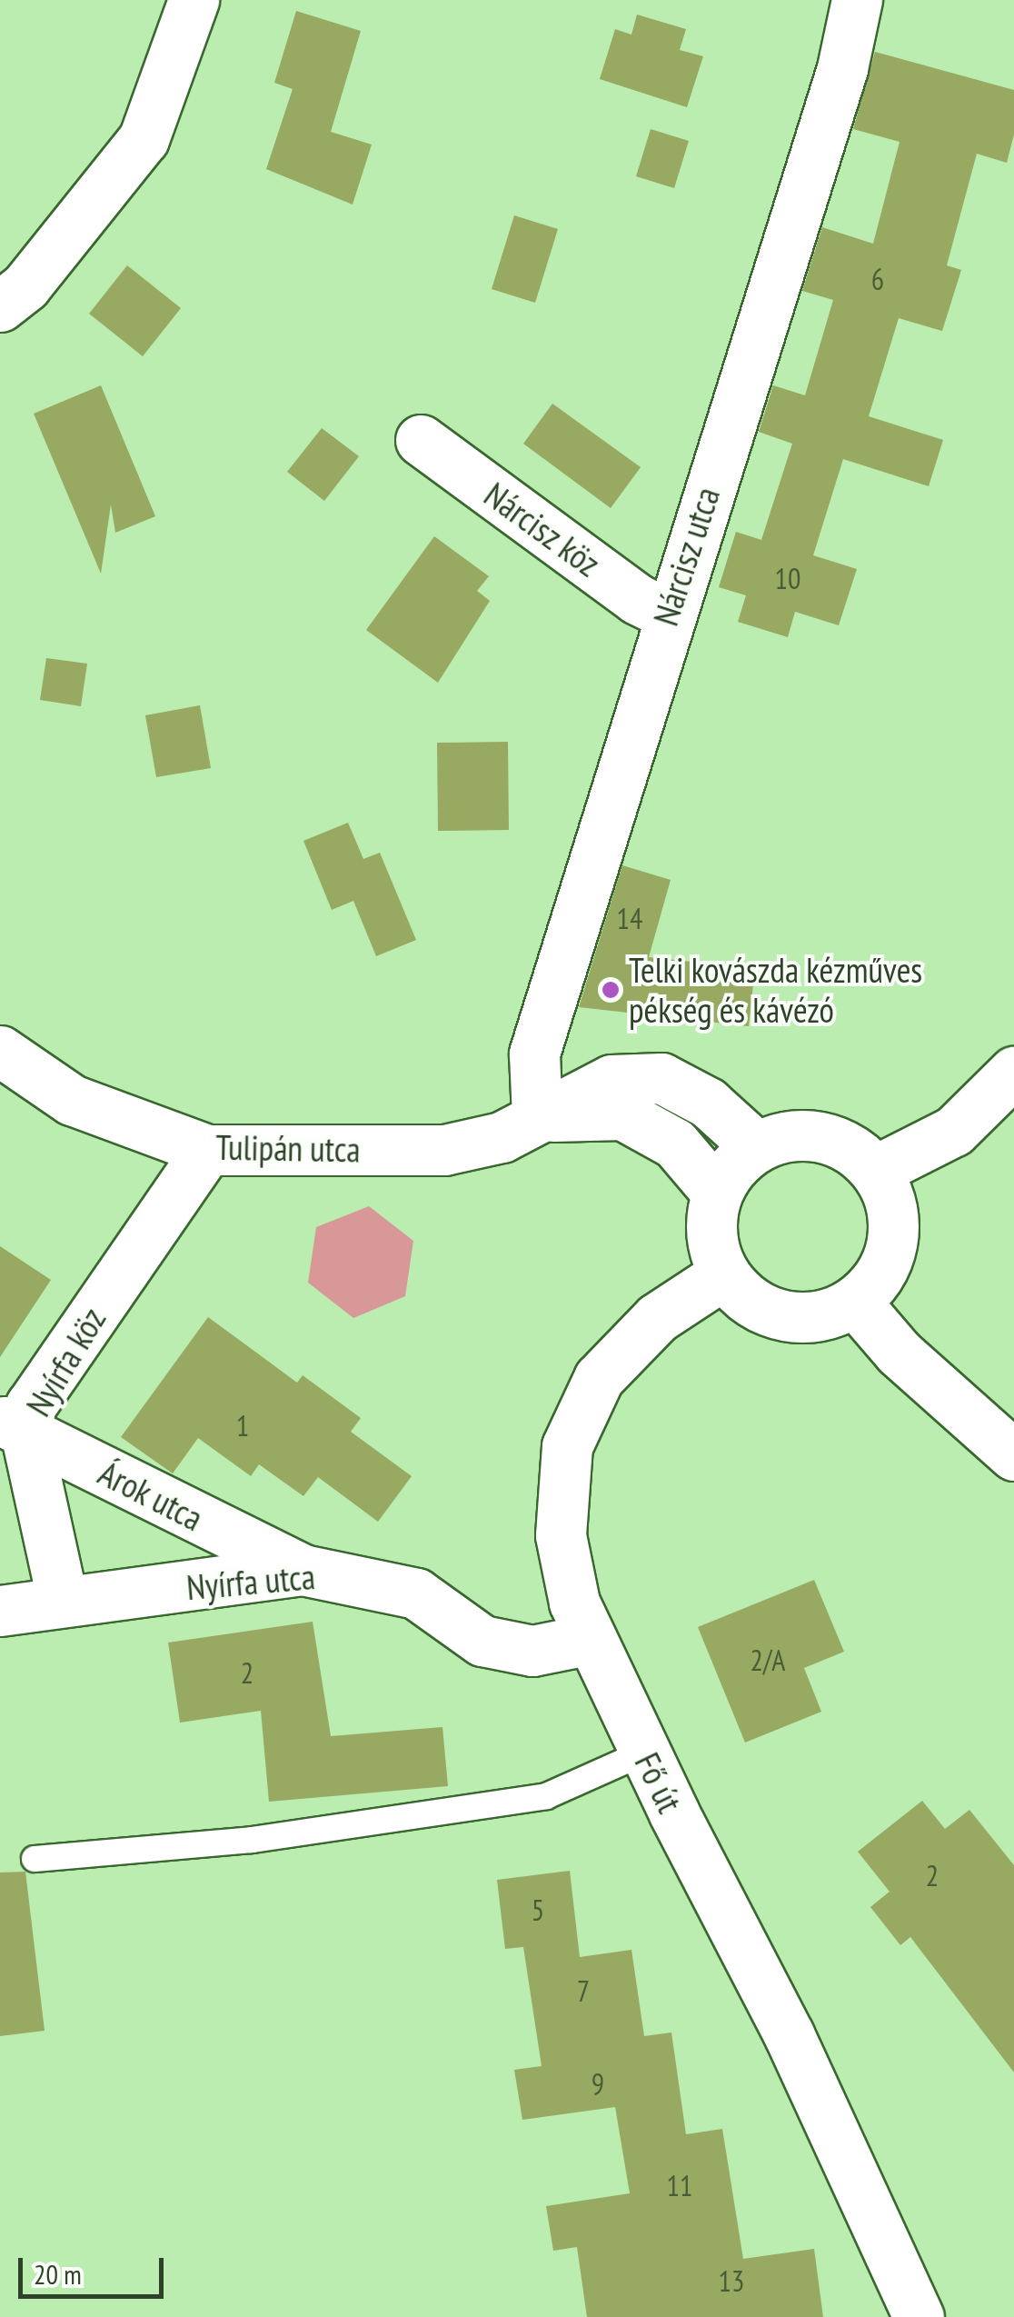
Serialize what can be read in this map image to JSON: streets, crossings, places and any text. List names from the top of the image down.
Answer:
{
  "streets": {
    "street": [
      "Nárcisz köz",
      "Nárcisz utca",
      "Tulipán utca",
      "Nyírfa köz",
      "Árok utca",
      "Nyírfa utca",
      "Fő út"
    ]
  },
  "crossings": [
    ["Nárcisz köz", "Nárcisz utca"],
    ["Nárcisz utca", "Tulipán utca"],
    ["Tulipán utca", "Nyírfa köz"],
    ["Tulipán utca", "Fő út"],
    ["Nyírfa köz", "Árok utca"],
    ["Nyírfa köz", "Nyírfa utca"],
    ["Árok utca", "Nyírfa utca"],
    ["Nyírfa utca", "Fő út"]
  ],
  "places": ["Telki kovászda kézműves pékség és kávézó"],
  "house_numbers": [
    "6",
    "10",
    "14",
    "1",
    "2/A",
    "2",
    "2",
    "5",
    "7",
    "9",
    "11",
    "13"
  ],
  "scale_bar": "20 m"
}
